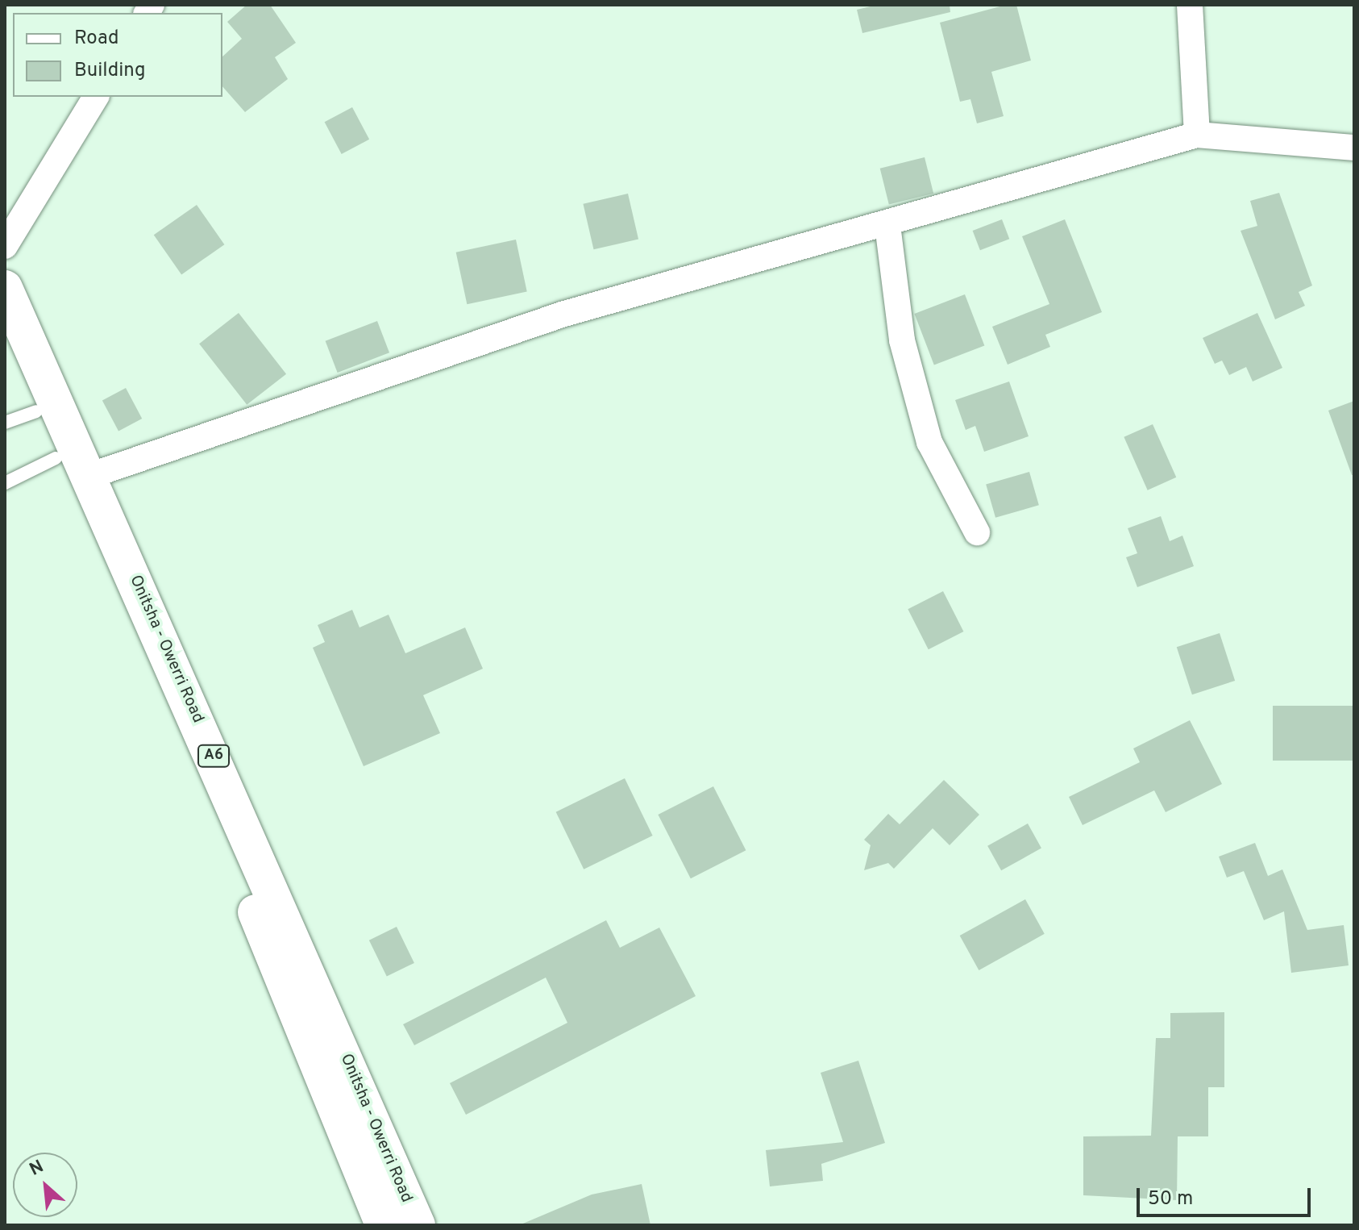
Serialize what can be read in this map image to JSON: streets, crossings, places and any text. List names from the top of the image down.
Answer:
{
  "streets": {
    "highway": ["Onitsha - Owerri Road", "A6"]
  },
  "legend": ["Road", "Building"],
  "scale_bar": "50 m",
  "north": "top left"
}
